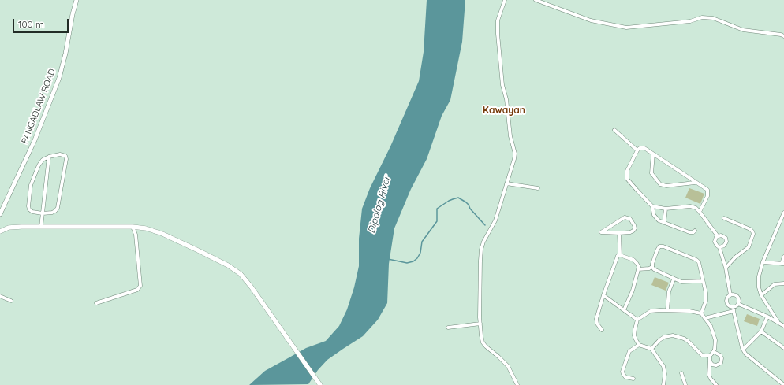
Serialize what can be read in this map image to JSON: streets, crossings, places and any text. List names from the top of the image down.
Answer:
{
  "streets": {
    "street": ["PANGADLAW ROAD"]
  },
  "districts": ["Kawayan"],
  "water": ["Dipolog River"],
  "scale_bar": "100 m"
}
